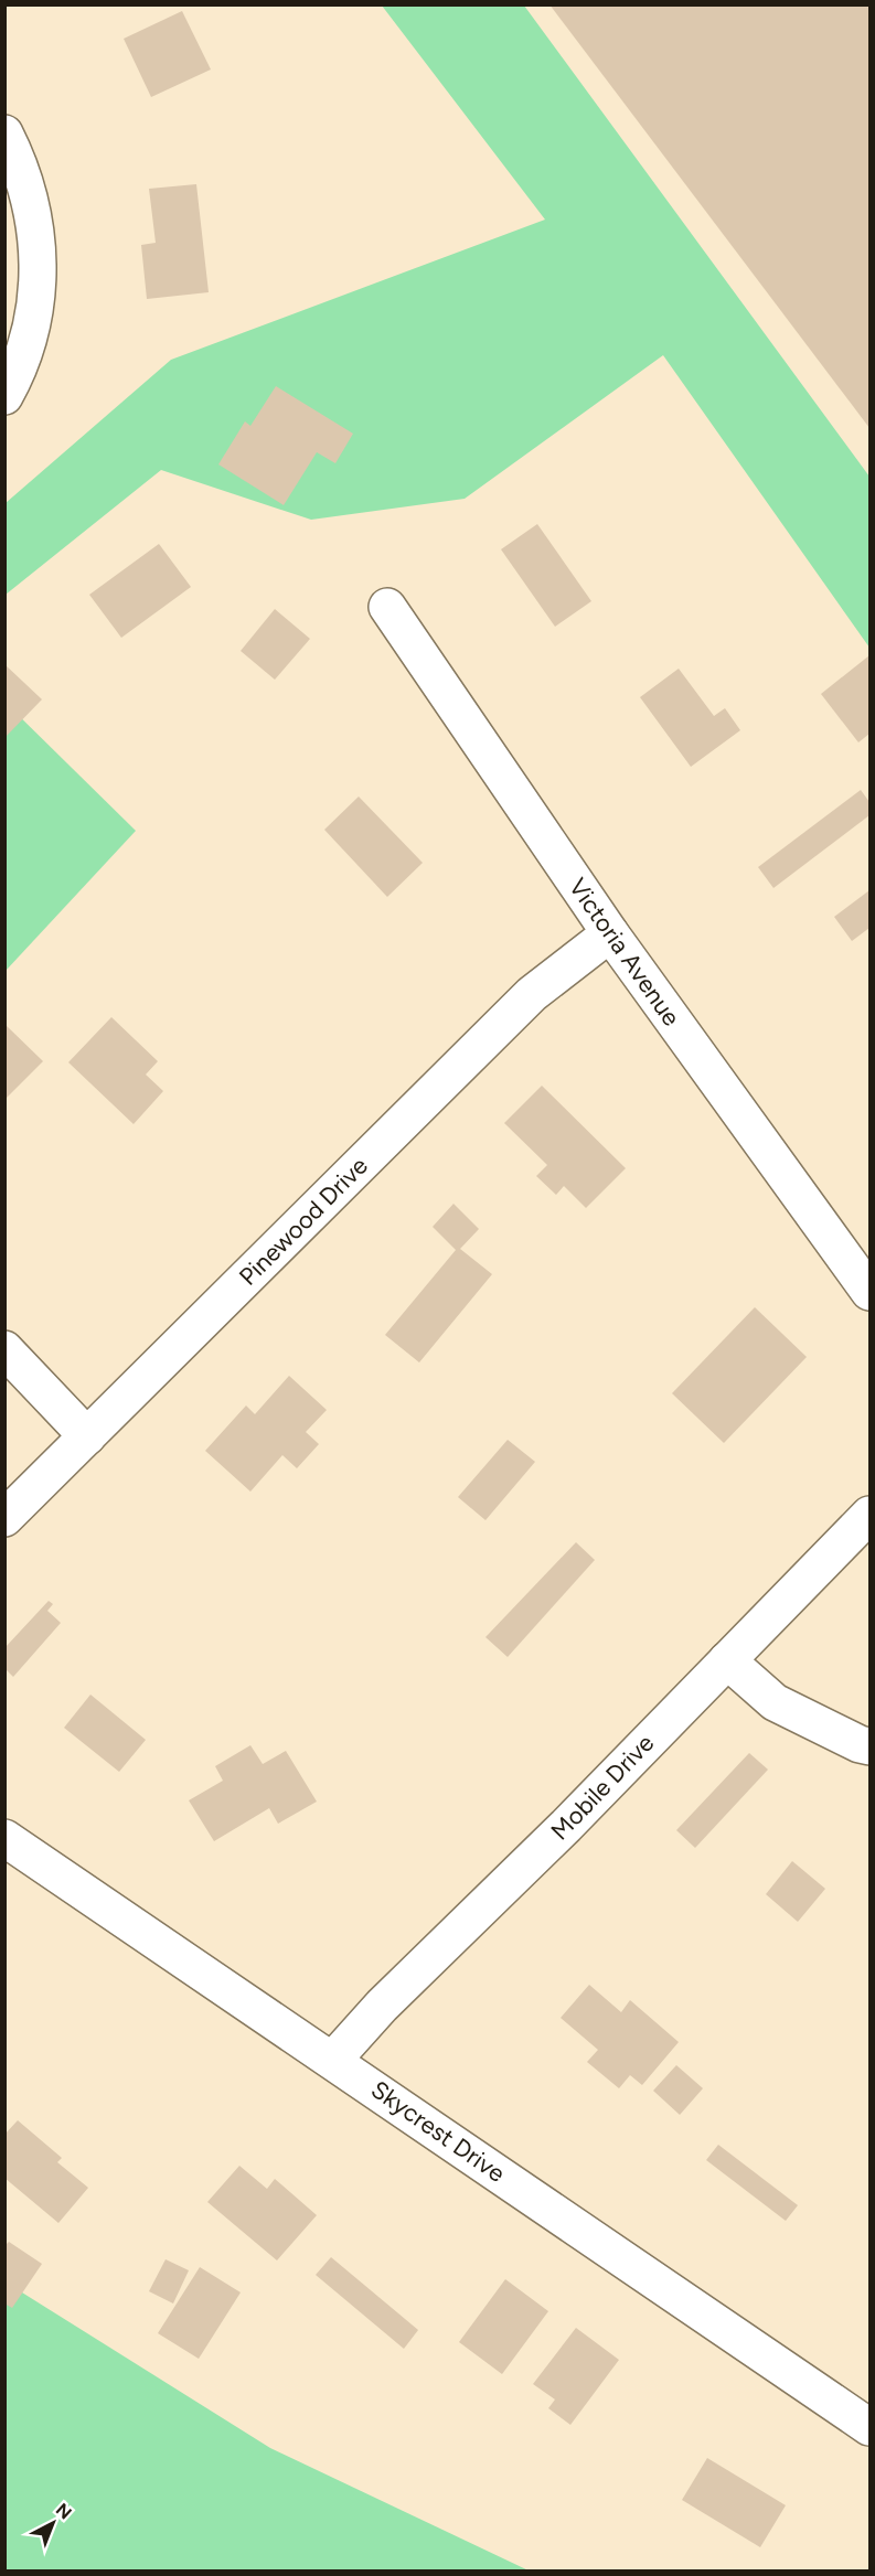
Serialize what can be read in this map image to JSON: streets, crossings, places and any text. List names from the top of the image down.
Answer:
{
  "streets": {
    "street": [
      "Victoria Avenue",
      "Pinewood Drive",
      "Mobile Drive",
      "Skycrest Drive"
    ]
  },
  "crossings": [
    ["Victoria Avenue", "Pinewood Drive"],
    ["Mobile Drive", "Skycrest Drive"]
  ],
  "north": "top right"
}
